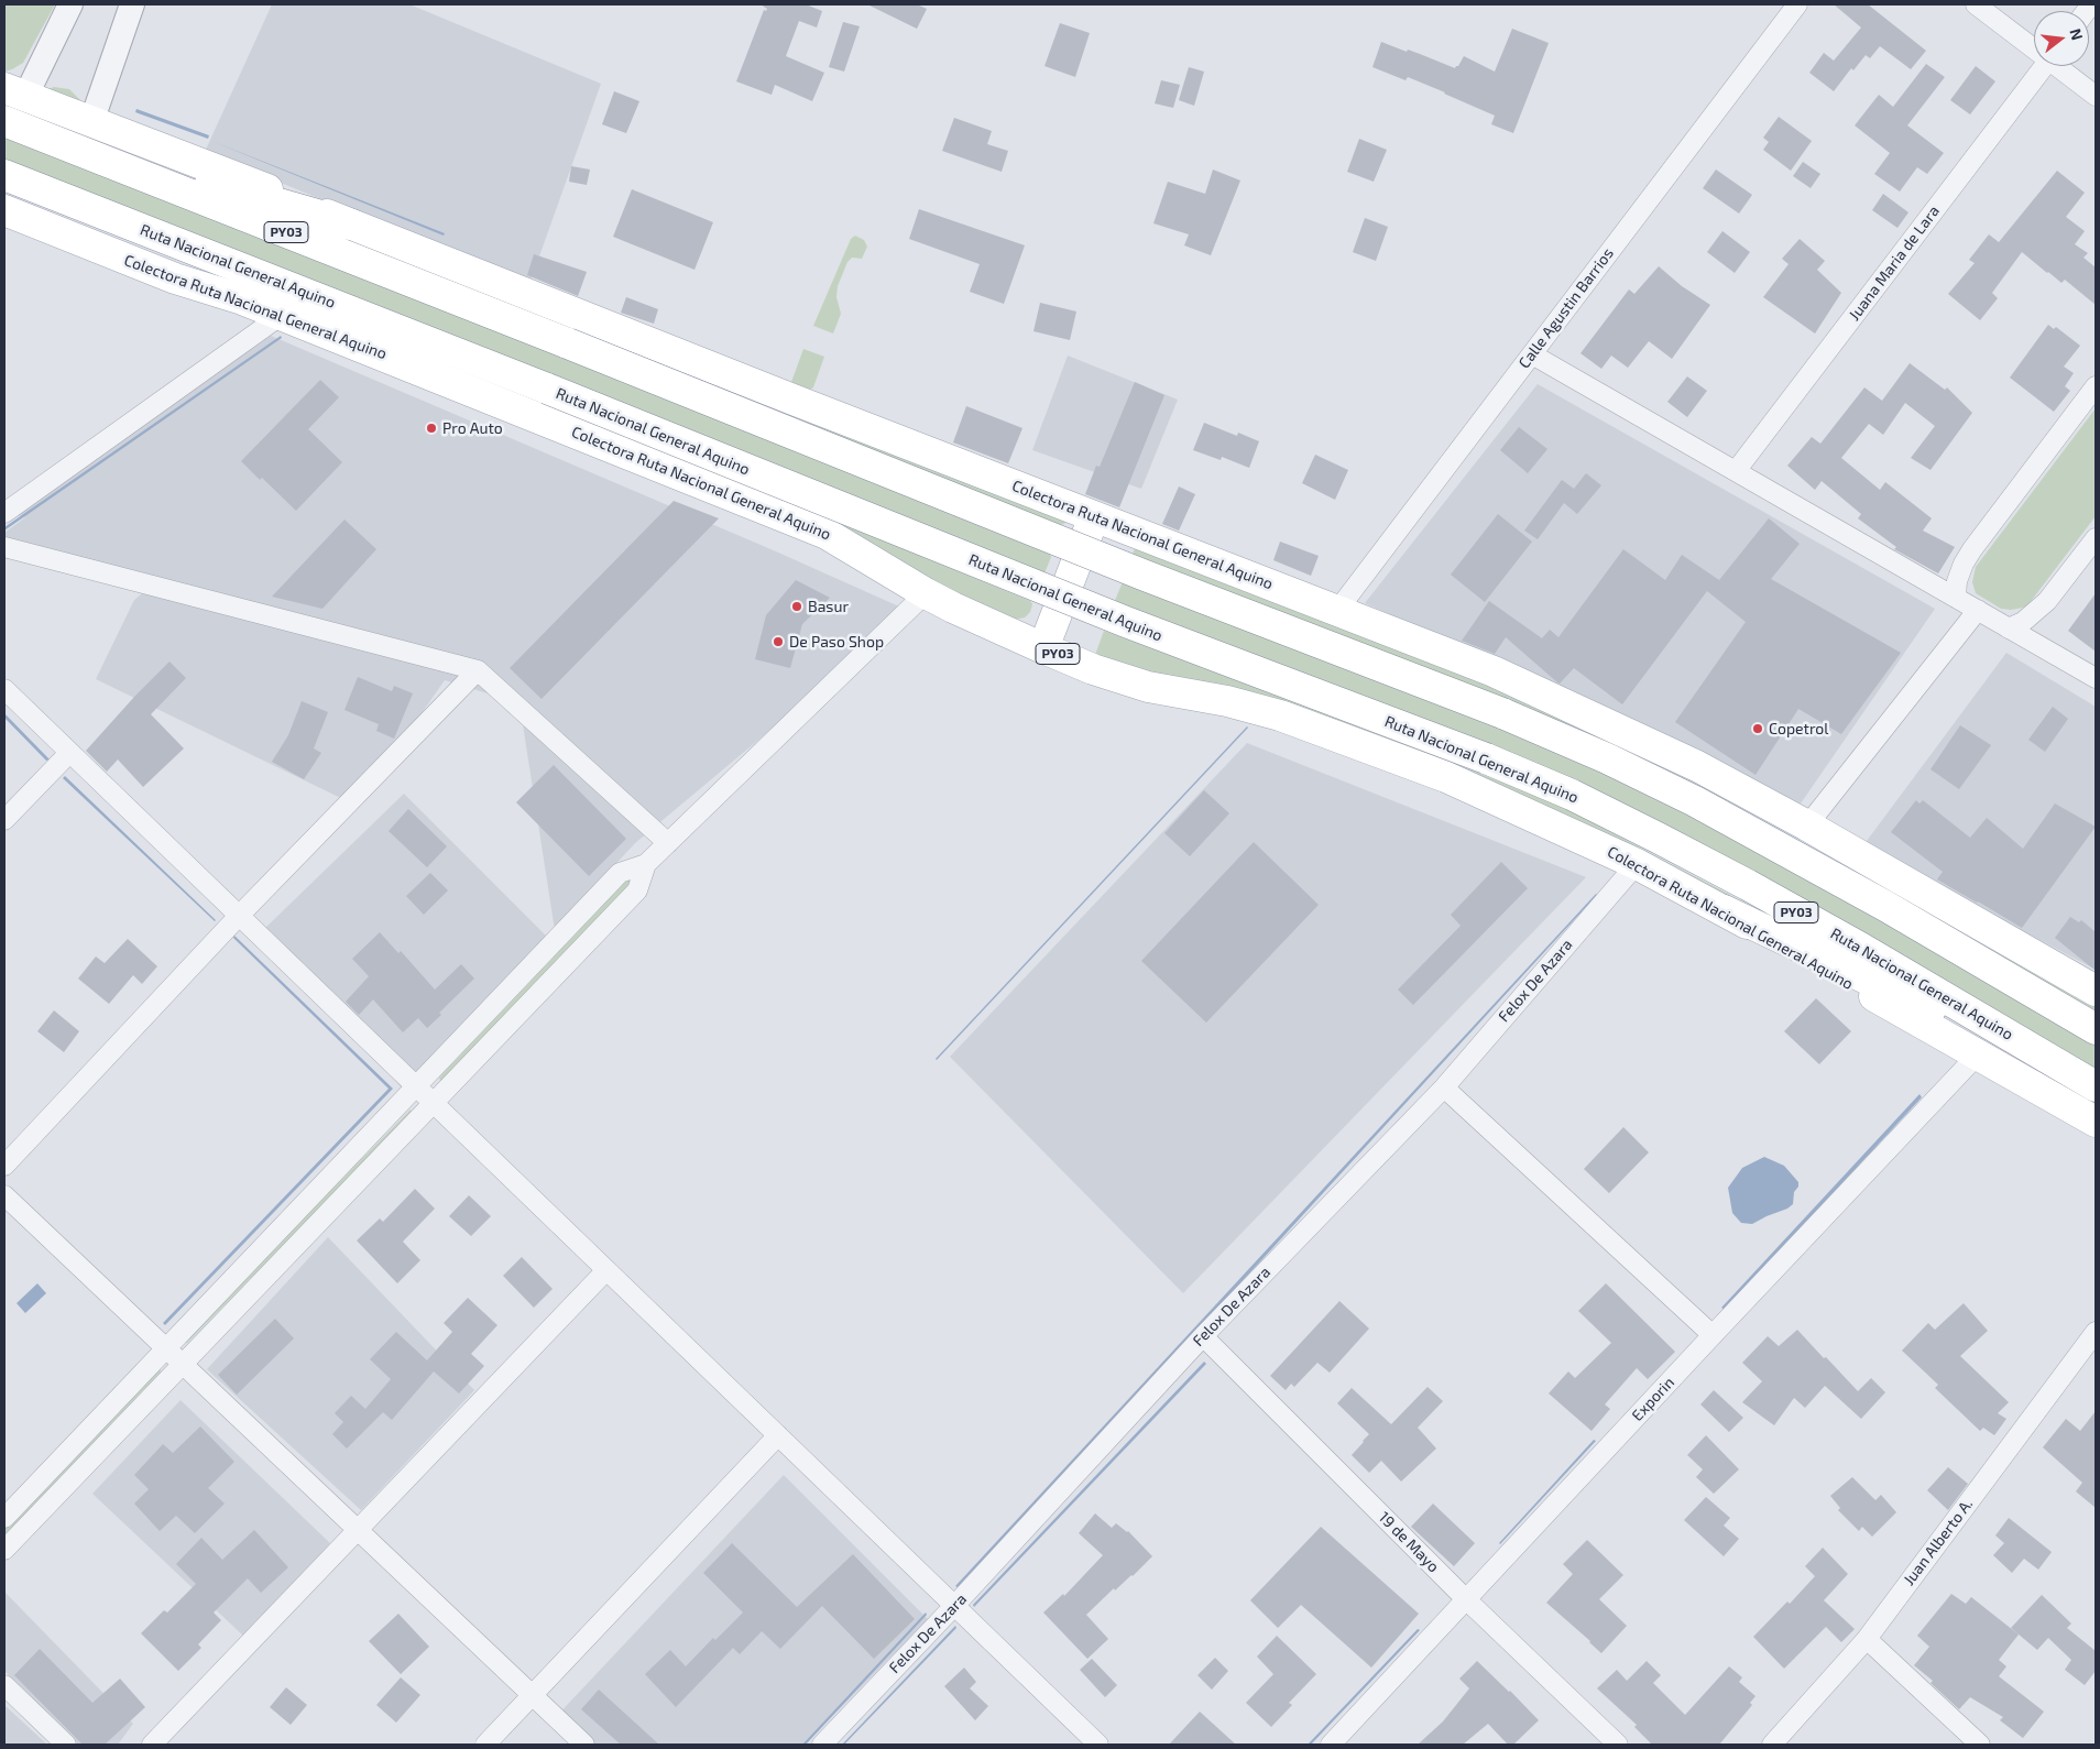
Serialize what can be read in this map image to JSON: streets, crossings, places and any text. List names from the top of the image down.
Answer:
{
  "streets": {
    "main road": ["PY03", "Ruta Nacional General Aquino", "Colectora Ruta Nacional General Aquino"],
    "street": [
      "Juana Maria de Lara",
      "Calle Agustin Barrios",
      "Felox De Azara",
      "Exporin",
      "19 de Mayo",
      "Juan Alberto A."
    ]
  },
  "crossings": [
    ["Colectora Ruta Nacional General Aquino", "Calle Agustin Barrios"],
    ["Colectora Ruta Nacional General Aquino", "Felox De Azara"],
    ["Colectora Ruta Nacional General Aquino", "Exporin"],
    ["Felox De Azara", "19 de Mayo"],
    ["Exporin", "19 de Mayo"]
  ],
  "places": [
    "Pro Auto",
    "Basur",
    "De Paso Shop",
    "Copetrol"
  ],
  "north": "right"
}
